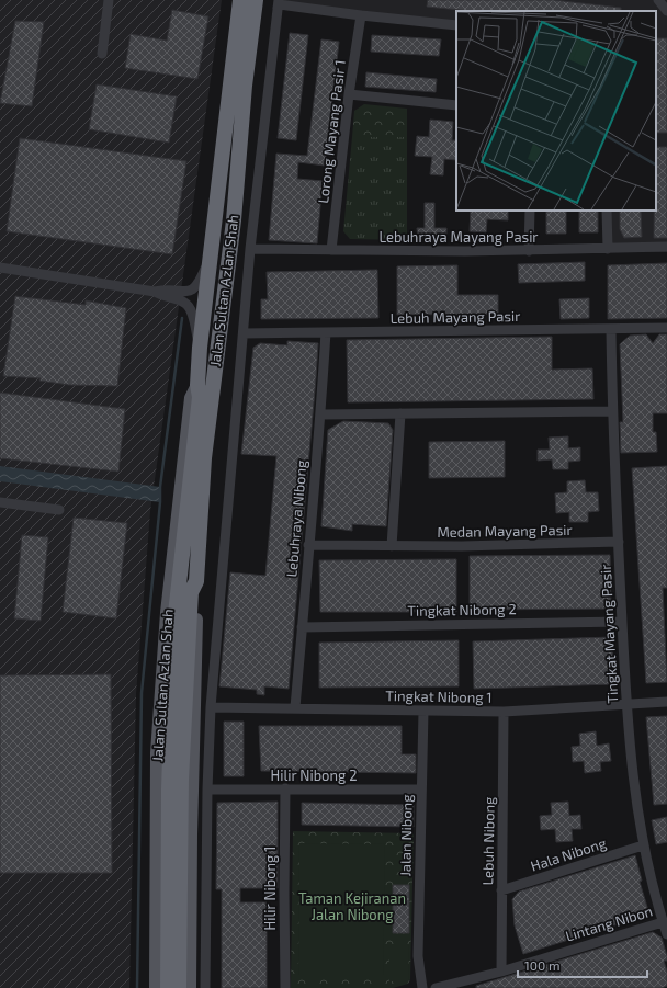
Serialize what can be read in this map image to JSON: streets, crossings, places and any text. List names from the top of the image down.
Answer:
{
  "streets": {
    "highway": ["Jalan Sultan Azlan Shah"],
    "street": [
      "Lorong Mayang Pasir 1",
      "Lebuhraya Mayang Pasir",
      "Lebuh Mayang Pasir",
      "Lebuhraya Nibong",
      "Medan Mayang Pasir",
      "Tingkat Nibong 2",
      "Tingkat Mayang Pasir",
      "Tingkat Nibong 1",
      "Hilir Nibong 2",
      "Jalan Nibong",
      "Lebuh Nibong",
      "Hala Nibong",
      "Hilir Nibong 1",
      "Lintang Nibon"
    ]
  },
  "crossings": [
    ["Lorong Mayang Pasir 1", "Lebuhraya Mayang Pasir"],
    ["Lebuh Mayang Pasir", "Lebuhraya Nibong"],
    ["Lebuh Mayang Pasir", "Tingkat Mayang Pasir"],
    ["Lebuhraya Nibong", "Medan Mayang Pasir"],
    ["Lebuhraya Nibong", "Tingkat Nibong 2"],
    ["Lebuhraya Nibong", "Tingkat Nibong 1"],
    ["Medan Mayang Pasir", "Tingkat Mayang Pasir"],
    ["Tingkat Nibong 2", "Tingkat Mayang Pasir"],
    ["Tingkat Mayang Pasir", "Tingkat Nibong 1"],
    ["Tingkat Mayang Pasir", "Hala Nibong"],
    ["Tingkat Mayang Pasir", "Lintang Nibon"],
    ["Tingkat Nibong 1", "Jalan Nibong"],
    ["Tingkat Nibong 1", "Lebuh Nibong"],
    ["Hilir Nibong 2", "Jalan Nibong"],
    ["Hilir Nibong 2", "Hilir Nibong 1"],
    ["Lebuh Nibong", "Hala Nibong"],
    ["Lebuh Nibong", "Lintang Nibon"]
  ],
  "parks": ["Taman Kejiranan Jalan Nibong"],
  "scale_bar": "100 m"
}
